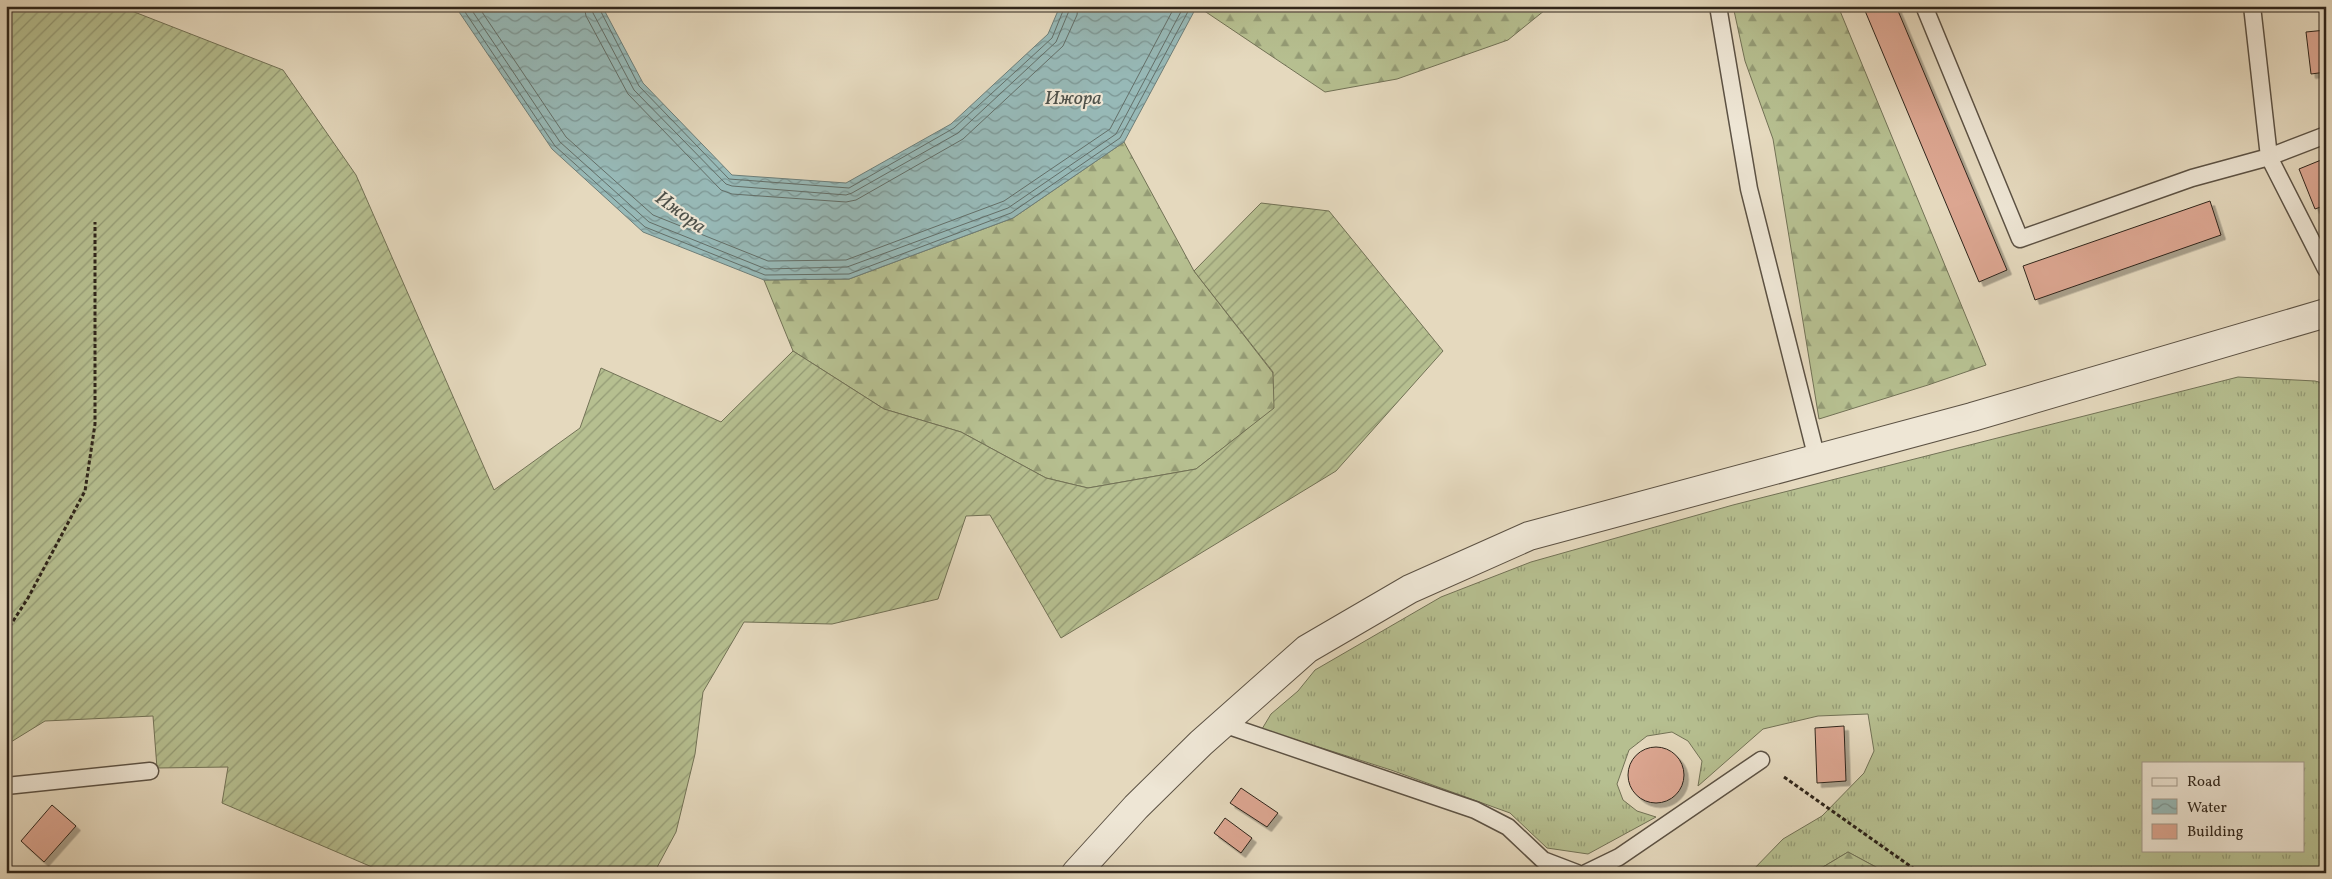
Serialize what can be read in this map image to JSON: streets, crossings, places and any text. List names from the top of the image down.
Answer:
{
  "water": ["Ижора"],
  "legend": ["Road", "Water", "Building"]
}
